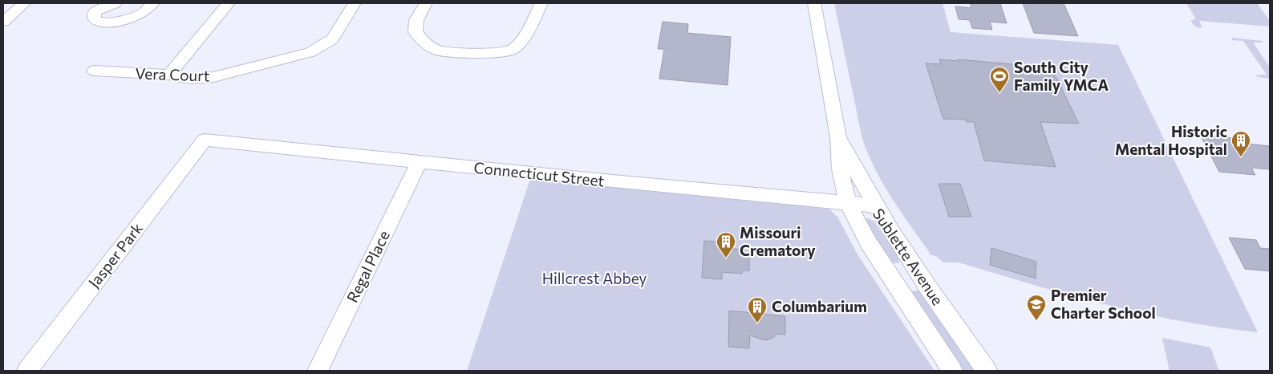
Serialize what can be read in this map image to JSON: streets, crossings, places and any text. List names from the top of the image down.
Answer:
{
  "streets": {
    "street": [
      "Vera Court",
      "Connecticut Street",
      "Jasper Park",
      "Sublette Avenue",
      "Regal Place"
    ]
  },
  "crossings": [
    ["Connecticut Street", "Jasper Park"],
    ["Connecticut Street", "Sublette Avenue"],
    ["Connecticut Street", "Regal Place"]
  ],
  "parks": ["Hillcrest Abbey"],
  "places": {
    "sports": ["South City Family YMCA"],
    "building": ["Historic Mental Hospital", "Missouri Crematory", "Columbarium"],
    "school or university": ["Premier Charter School"]
  }
}
